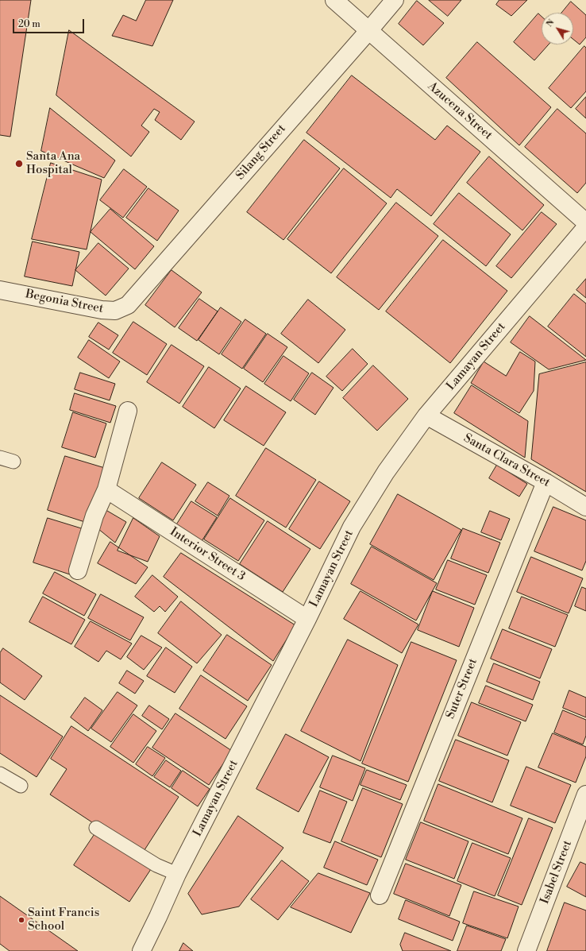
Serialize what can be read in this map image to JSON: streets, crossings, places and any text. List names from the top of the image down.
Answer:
{
  "streets": {
    "street": [
      "Azucena Street",
      "Silang Street",
      "Begonia Street",
      "Lamayan Street",
      "Santa Clara Street",
      "Interior Street 3",
      "Suter Street",
      "Isabel Street"
    ]
  },
  "crossings": [
    ["Azucena Street", "Silang Street"],
    ["Silang Street", "Begonia Street"],
    ["Lamayan Street", "Santa Clara Street"],
    ["Lamayan Street", "Interior Street 3"],
    ["Santa Clara Street", "Suter Street"]
  ],
  "places": ["Santa Ana Hospital", "Saint Francis School"],
  "scale_bar": "20 m",
  "north": "top left"
}
